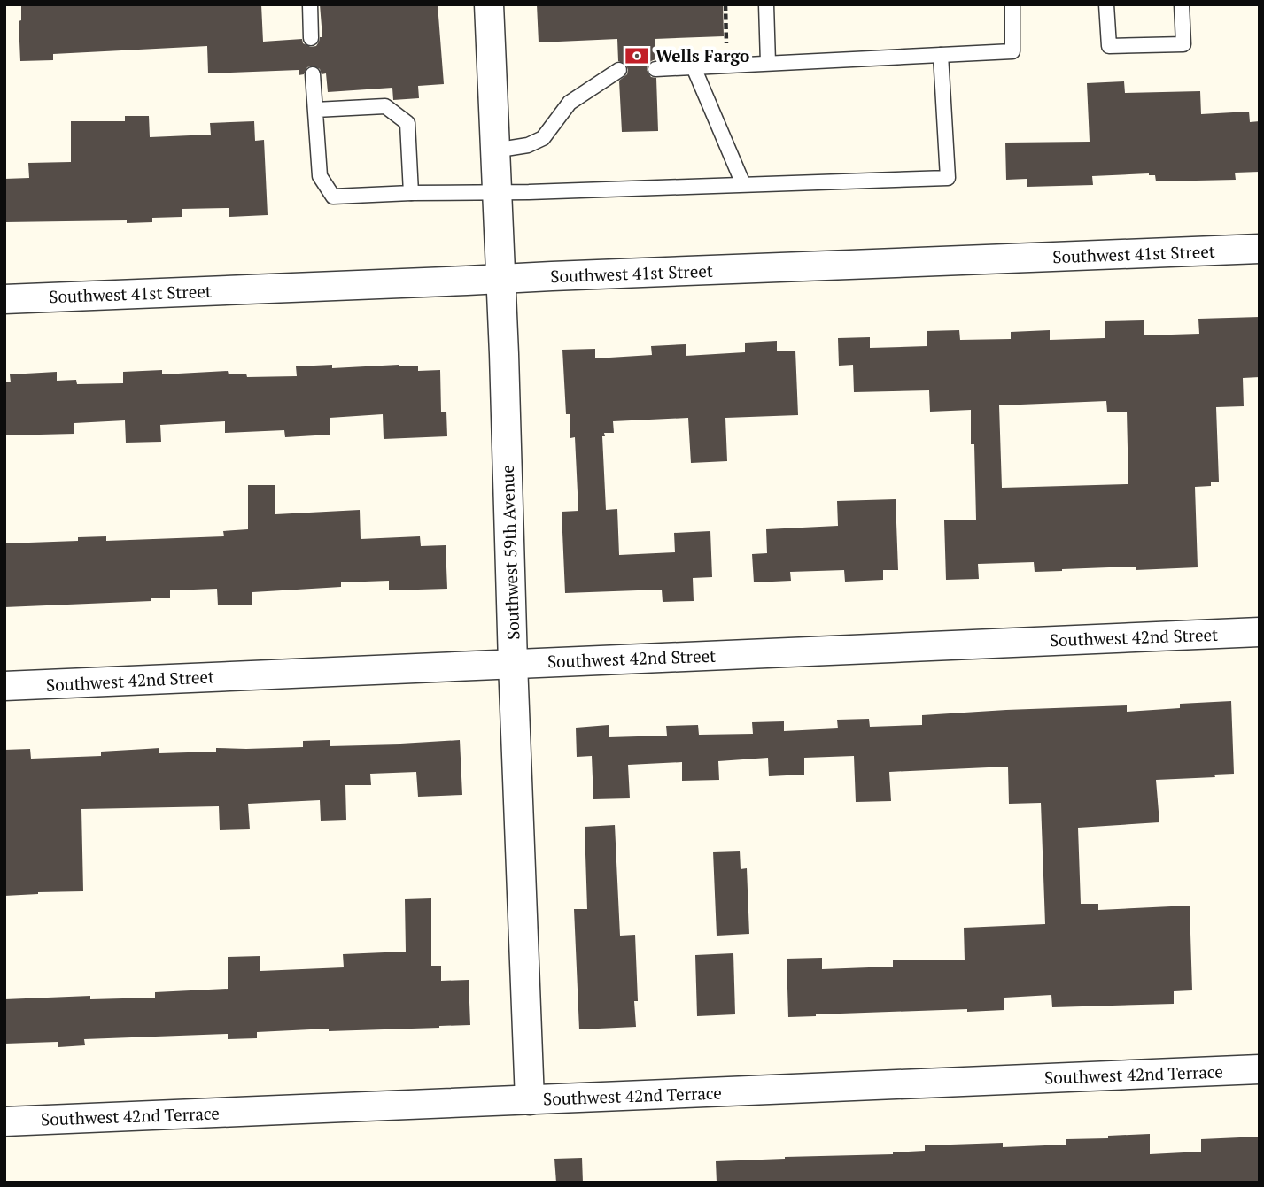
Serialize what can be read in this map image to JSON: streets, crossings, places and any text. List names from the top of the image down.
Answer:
{
  "streets": {
    "street": [
      "Southwest 41st Street",
      "Southwest 59th Avenue",
      "Southwest 42nd Street",
      "Southwest 42nd Terrace"
    ]
  },
  "crossings": [
    ["Southwest 41st Street", "Southwest 59th Avenue"],
    ["Southwest 59th Avenue", "Southwest 42nd Street"],
    ["Southwest 59th Avenue", "Southwest 42nd Terrace"]
  ],
  "places": {
    "bank": ["Wells Fargo"]
  }
}
